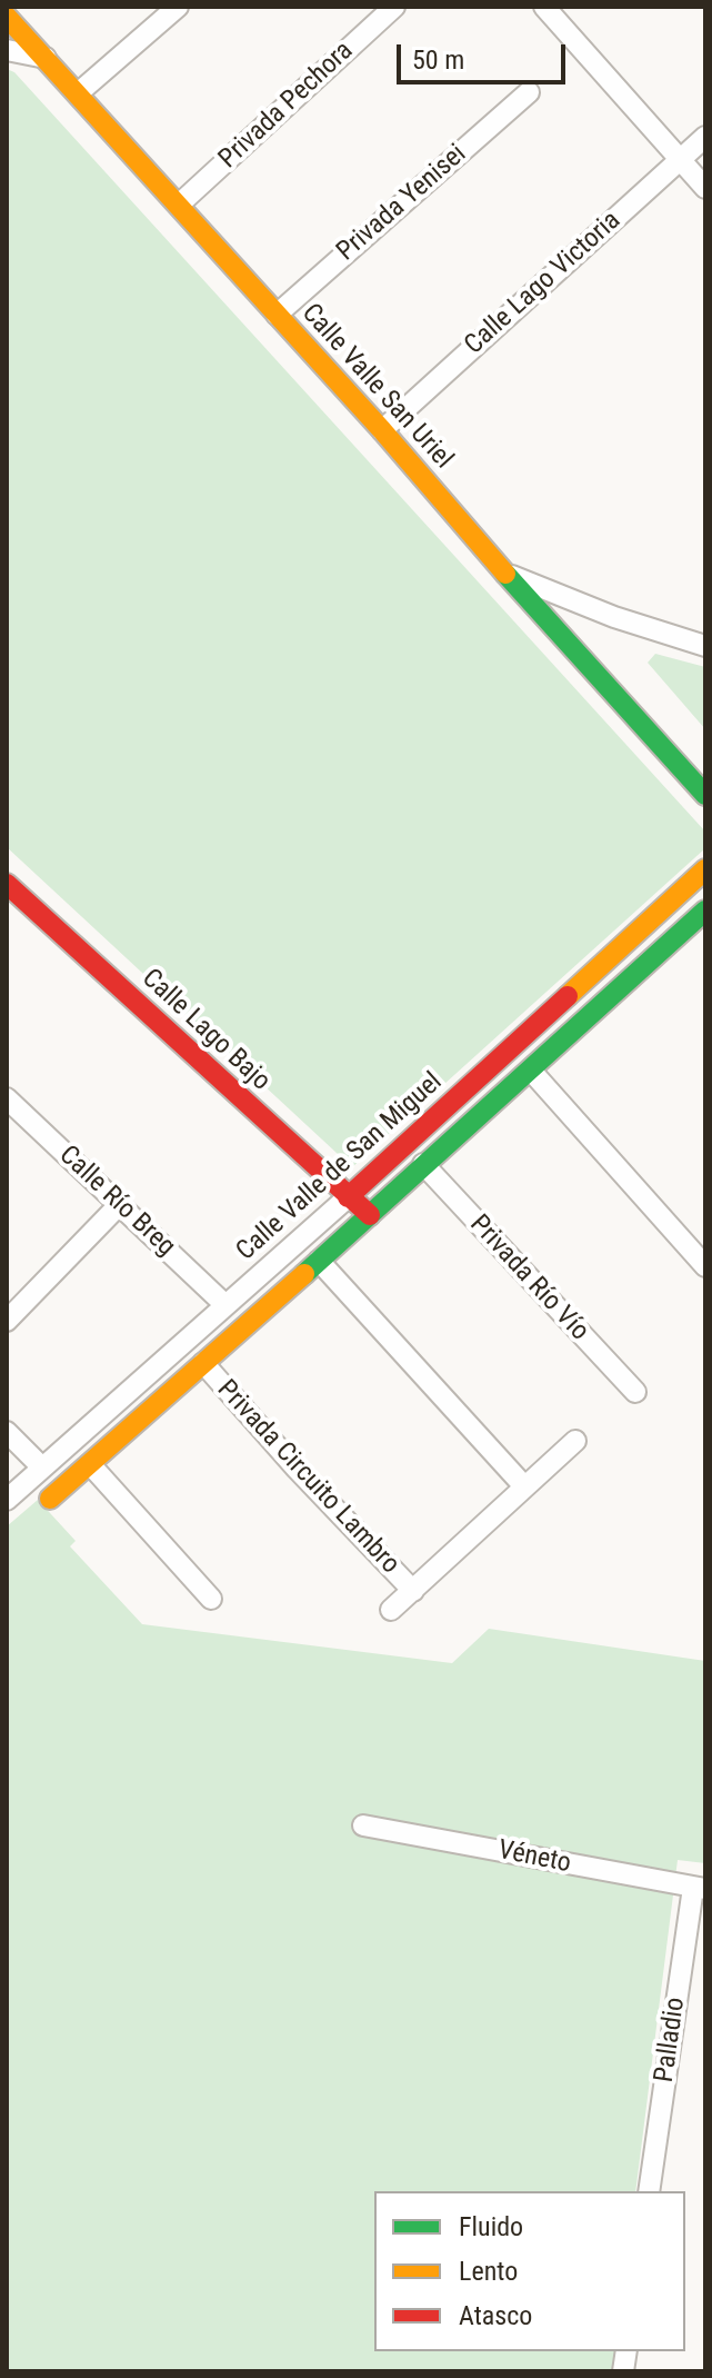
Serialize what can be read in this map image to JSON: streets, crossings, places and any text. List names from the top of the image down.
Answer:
{
  "streets": {
    "street": [
      "Privada Pechora",
      "Privada Yenisei",
      "Calle Lago Victoria",
      "Calle Valle San Uriel",
      "Calle Lago Bajo",
      "Calle Valle de San Miguel",
      "Calle Río Breg",
      "Privada Río Vío",
      "Privada Circuito Lambro",
      "Véneto",
      "Palladio"
    ]
  },
  "crossings": [
    ["Privada Pechora", "Calle Valle San Uriel"],
    ["Privada Yenisei", "Calle Valle San Uriel"],
    ["Calle Lago Victoria", "Calle Valle San Uriel"],
    ["Calle Lago Bajo", "Calle Valle de San Miguel"],
    ["Calle Valle de San Miguel", "Calle Río Breg"],
    ["Calle Valle de San Miguel", "Privada Río Vío"],
    ["Calle Valle de San Miguel", "Privada Circuito Lambro"],
    ["Véneto", "Palladio"]
  ],
  "legend": ["Fluido", "Lento", "Atasco"],
  "scale_bar": "50 m"
}
